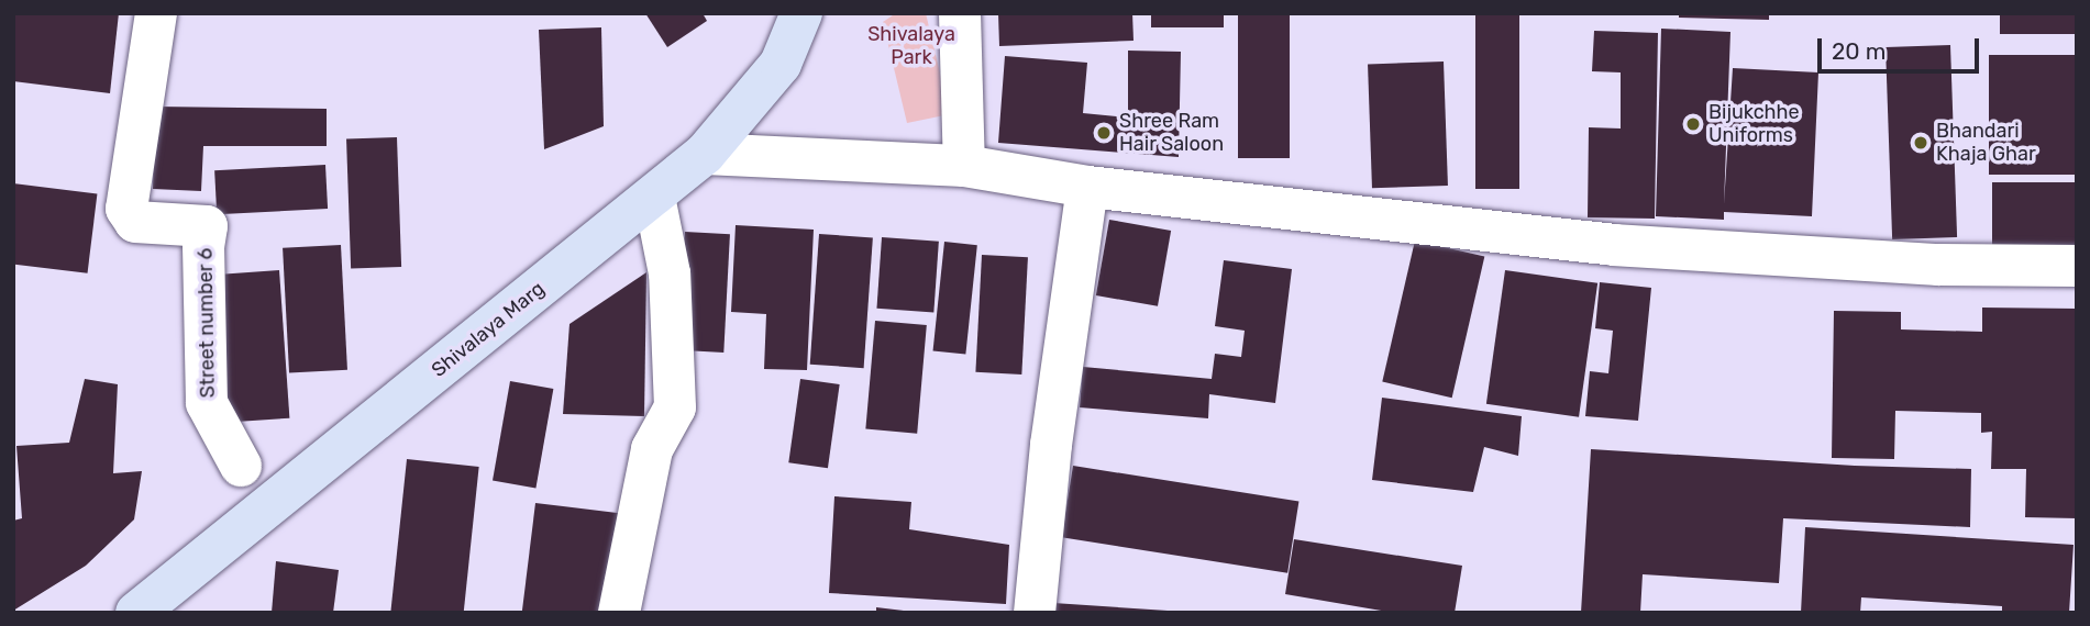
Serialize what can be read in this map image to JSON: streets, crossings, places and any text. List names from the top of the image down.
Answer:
{
  "streets": {
    "main road": ["Shivalaya Marg"],
    "street": ["Street number 6"]
  },
  "parks": ["Shivalaya Park"],
  "places": ["Bijukchhe Uniforms", "Shree Ram Hair Saloon", "Bhandari Khaja Ghar"],
  "scale_bar": "20 m"
}
